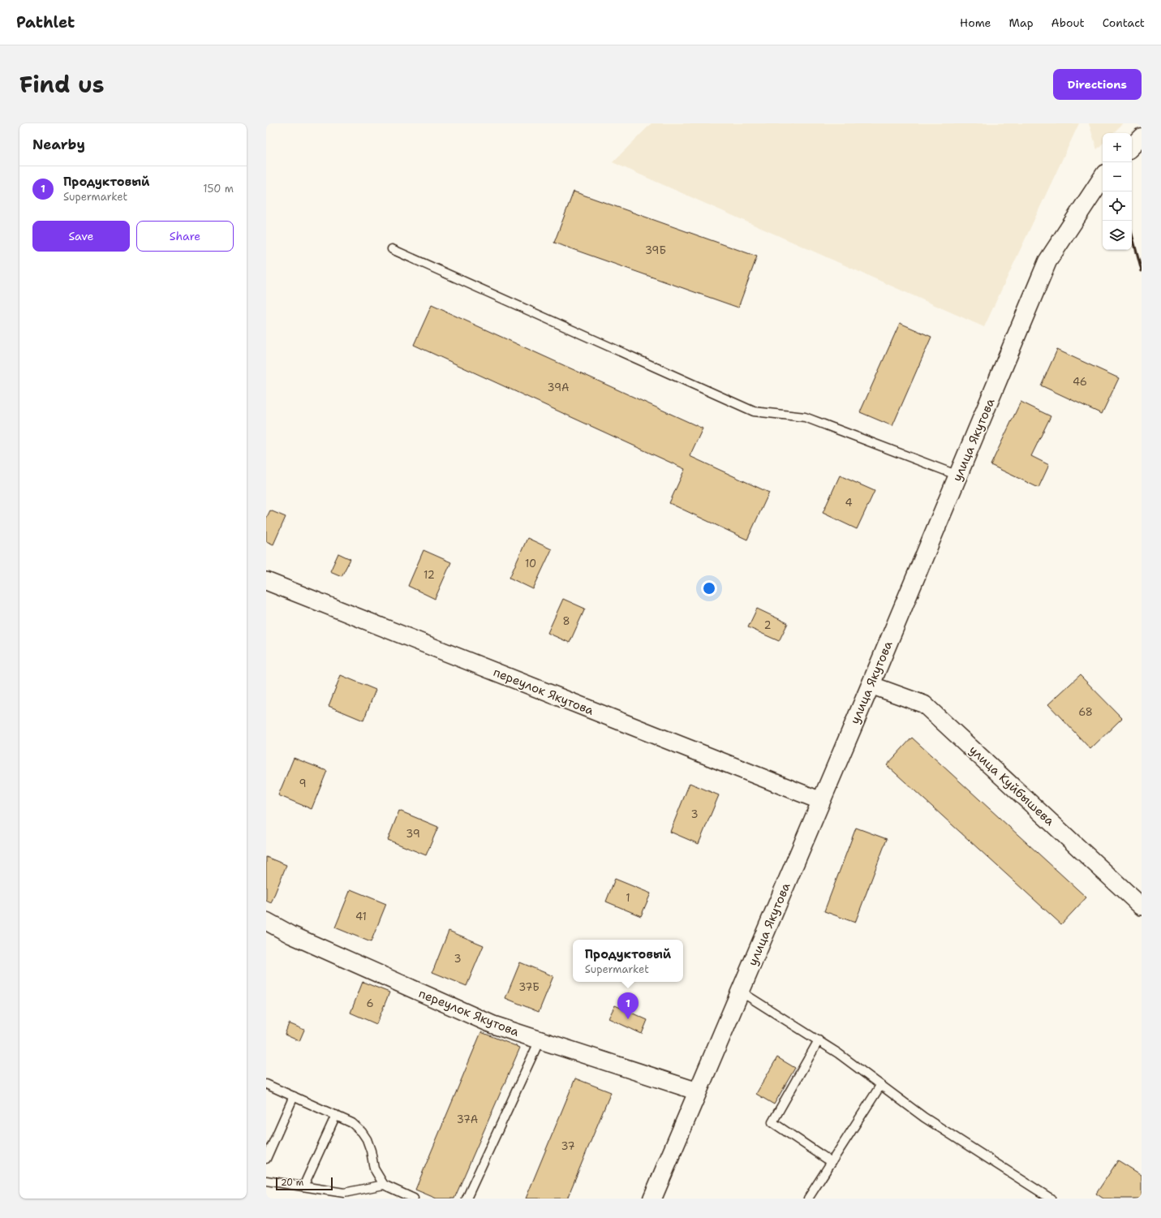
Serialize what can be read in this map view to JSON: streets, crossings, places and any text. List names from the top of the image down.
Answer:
{
  "streets": {
    "street": ["улица Якутова", "переулок Якутова", "улица Куйбышева"]
  },
  "crossings": [
    ["улица Якутова", "переулок Якутова"],
    ["улица Якутова", "улица Куйбышева"]
  ],
  "house_numbers": [
    "39Б",
    "46",
    "39А",
    "4",
    "10",
    "12",
    "8",
    "2",
    "68",
    "9",
    "3",
    "39",
    "1",
    "41",
    "3",
    "37Б",
    "6",
    "37А",
    "37"
  ],
  "scale_bar": "20 m",
  "page": {
    "header": "Pathlet",
    "nav": [
      "Home",
      "Map",
      "About",
      "Contact"
    ],
    "title": "Find us",
    "buttons": [
      "Directions",
      ["Save", "Share"]
    ],
    "heading": "Nearby",
    "map_buttons": ["+", "−"],
    "list": [
      {
        "mark": "1",
        "name": "Продуктовый",
        "note": "Supermarket",
        "value": "150 m"
      }
    ],
    "popup": ["Продуктовый", "Supermarket"],
    "pins": "1",
    "scale": "20 m"
  }
}
